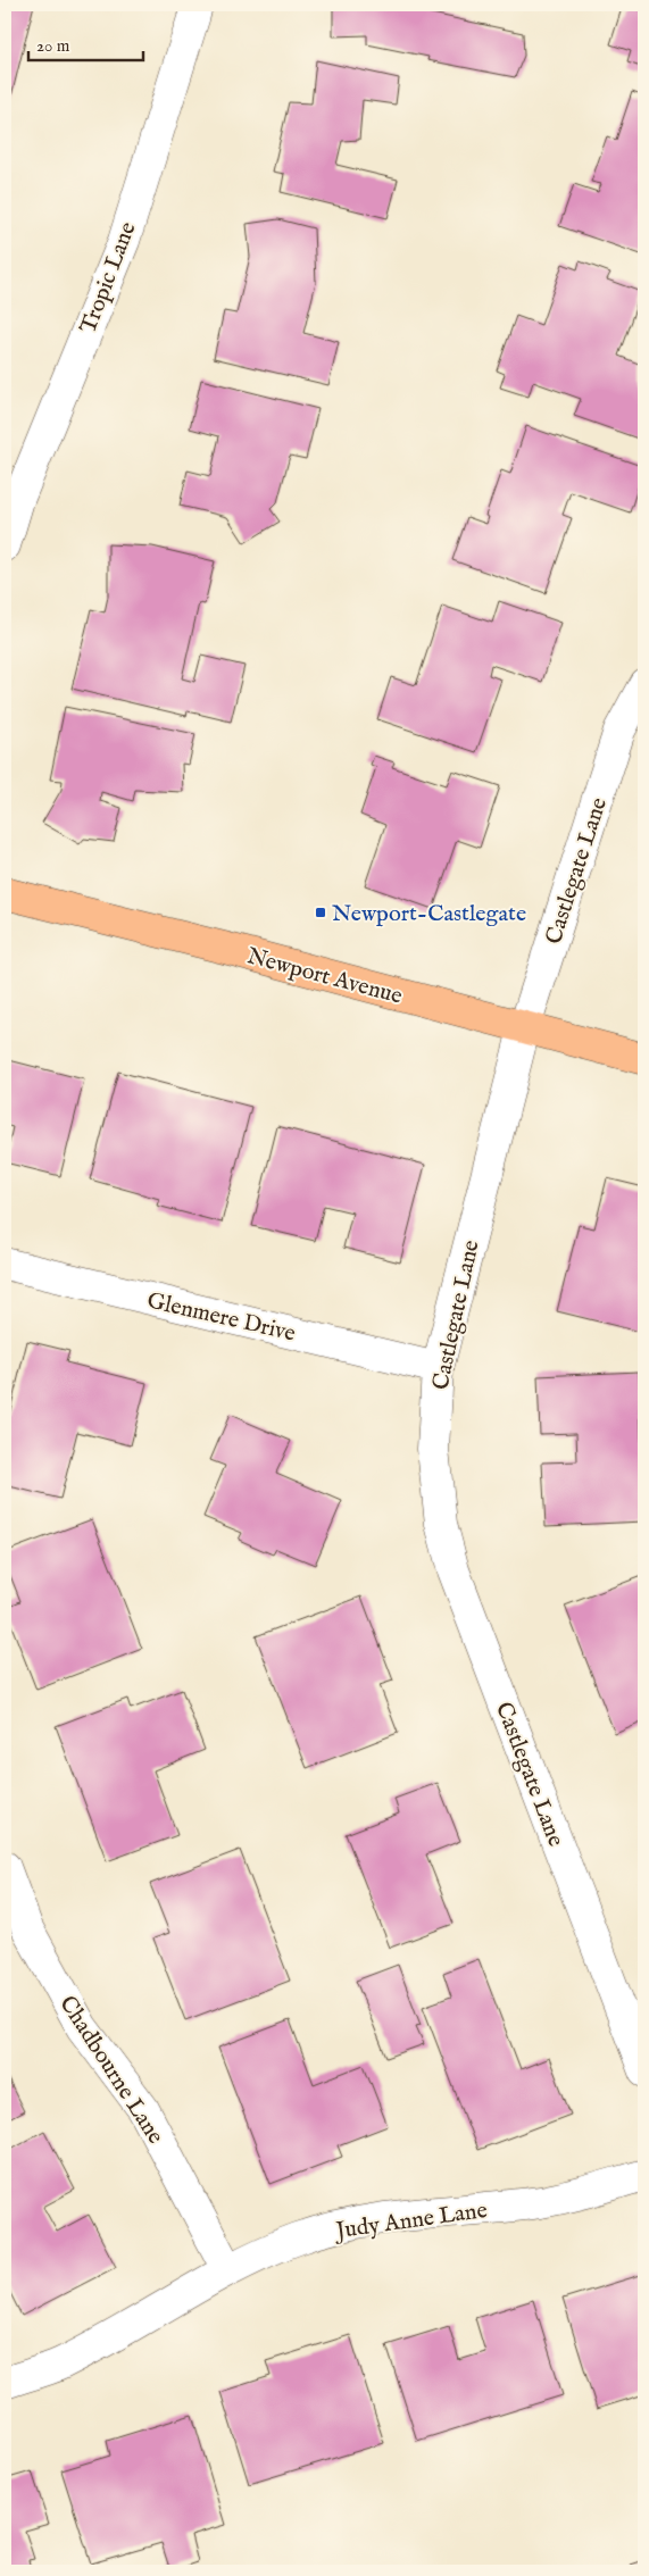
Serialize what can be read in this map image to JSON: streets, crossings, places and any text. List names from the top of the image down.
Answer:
{
  "streets": {
    "main road": ["Newport Avenue"],
    "street": [
      "Tropic Lane",
      "Castlegate Lane",
      "Glenmere Drive",
      "Chadbourne Lane",
      "Judy Anne Lane"
    ]
  },
  "crossings": [
    ["Castlegate Lane", "Newport Avenue"],
    ["Castlegate Lane", "Glenmere Drive"],
    ["Chadbourne Lane", "Judy Anne Lane"]
  ],
  "places": {
    "transit": ["Newport-Castlegate"]
  },
  "scale_bar": "20 m"
}
